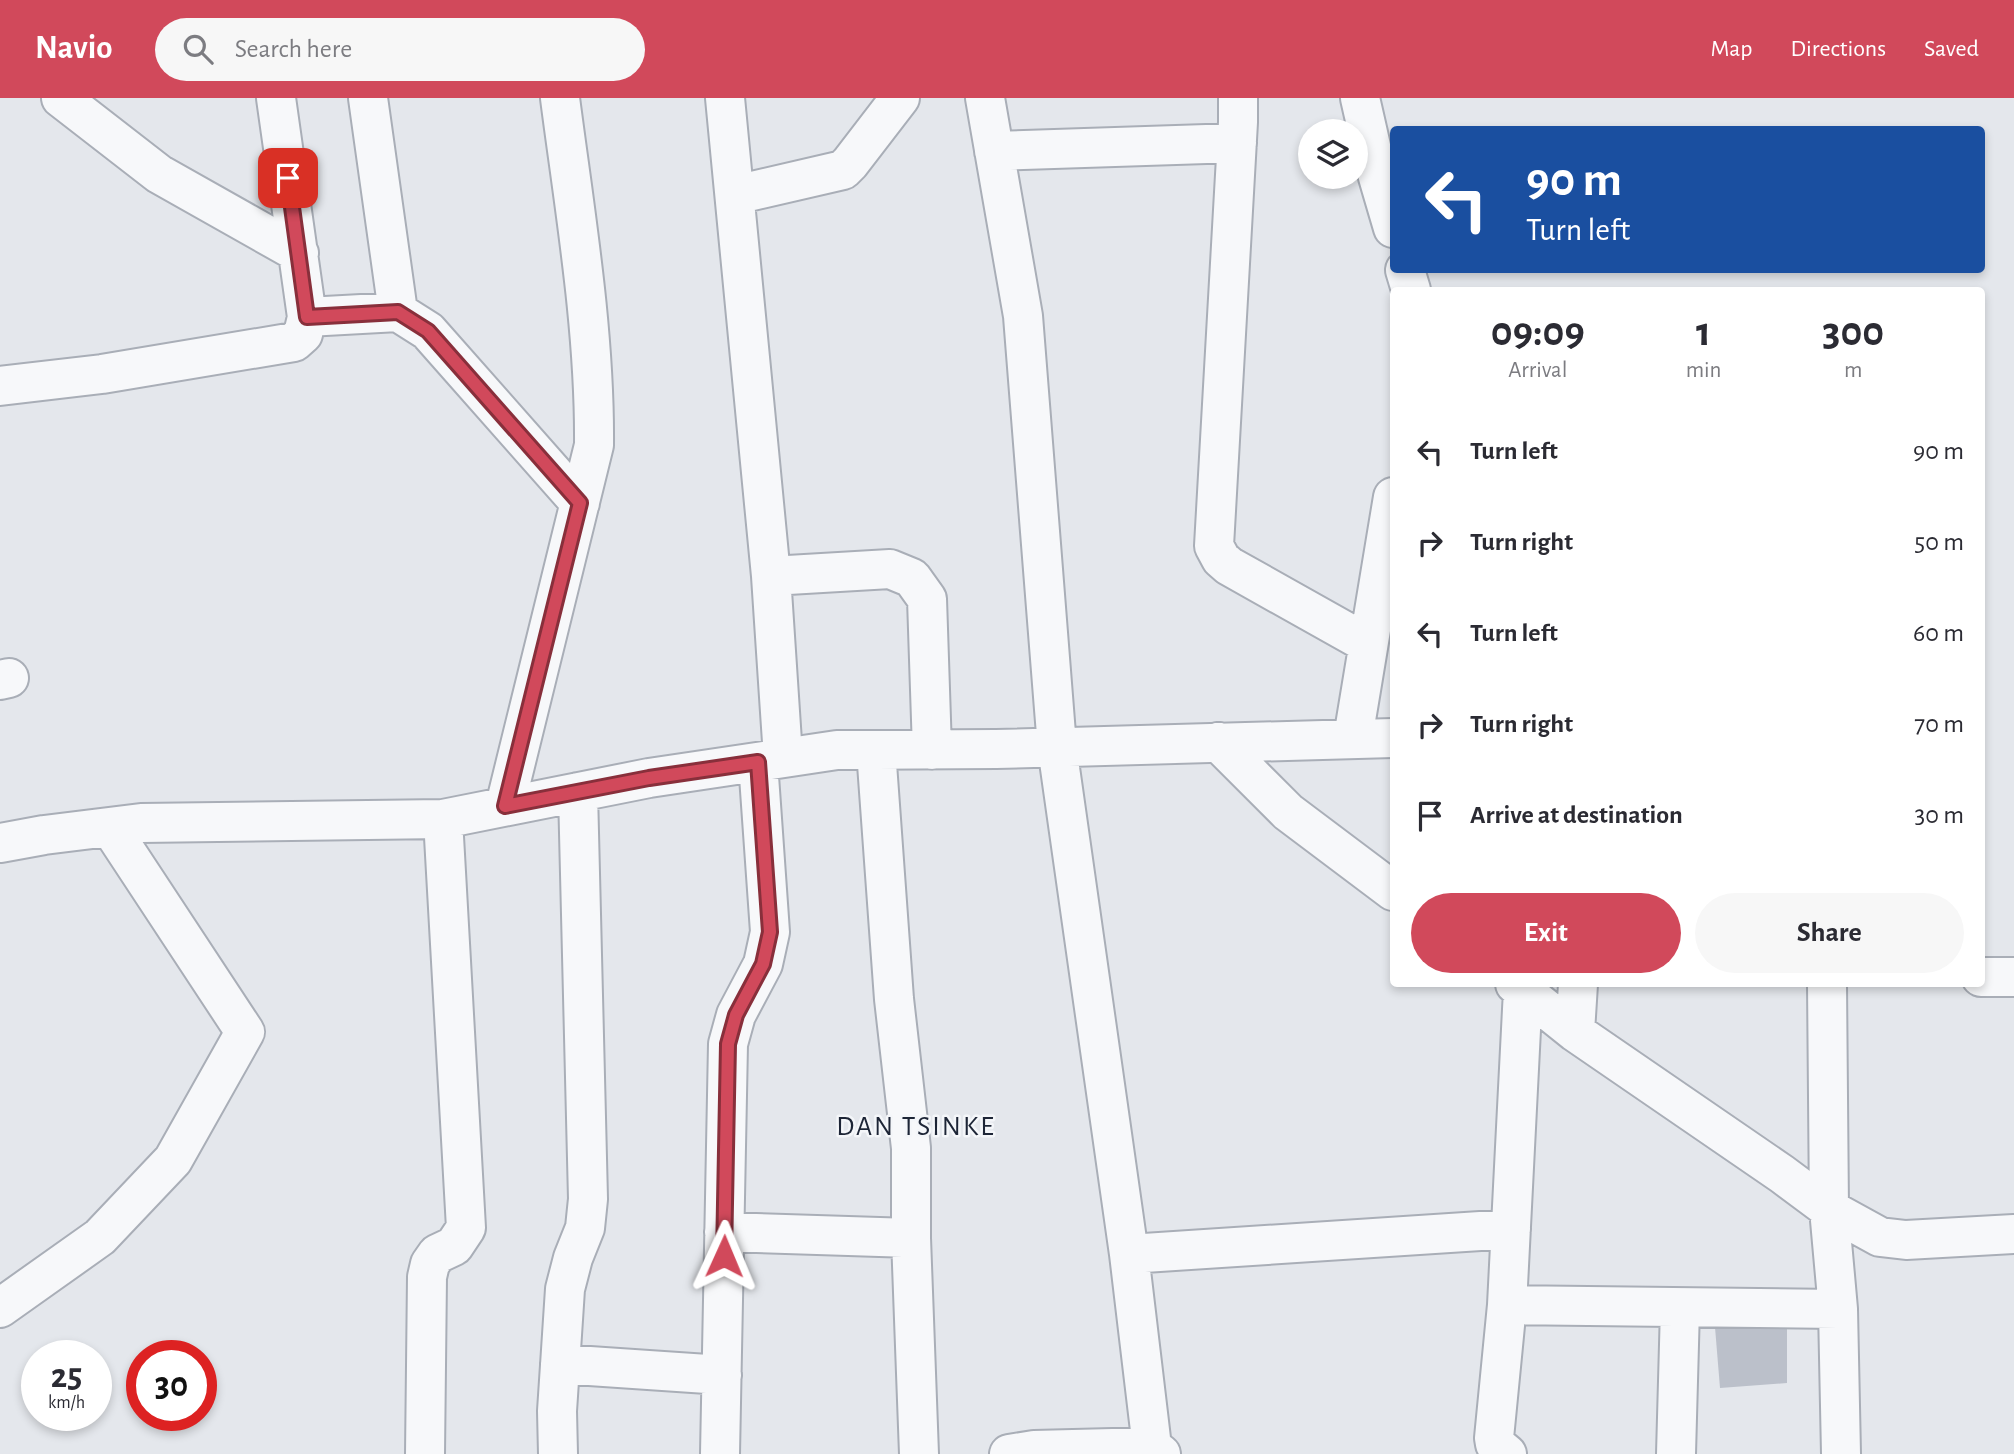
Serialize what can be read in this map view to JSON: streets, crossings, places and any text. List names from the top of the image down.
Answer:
{
  "districts": ["DAN TSINKE"],
  "page": {
    "header": "Navio",
    "search": "Search here",
    "nav": ["Map", "Directions", "Saved"],
    "turn": ["90 m", "Turn left"],
    "eta": [
      "09:09",
      "Arrival",
      "1",
      "min",
      "300",
      "m"
    ],
    "list": [
      {
        "name": "Turn left",
        "value": "90 m"
      },
      {
        "name": "Turn right",
        "value": "50 m"
      },
      {
        "name": "Turn left",
        "value": "60 m"
      },
      {
        "name": "Turn right",
        "value": "70 m"
      },
      {
        "name": "Arrive at destination",
        "value": "30 m"
      }
    ],
    "buttons": ["Exit", "Share"],
    "speed": "25 km/h",
    "limit": "30"
  }
}
